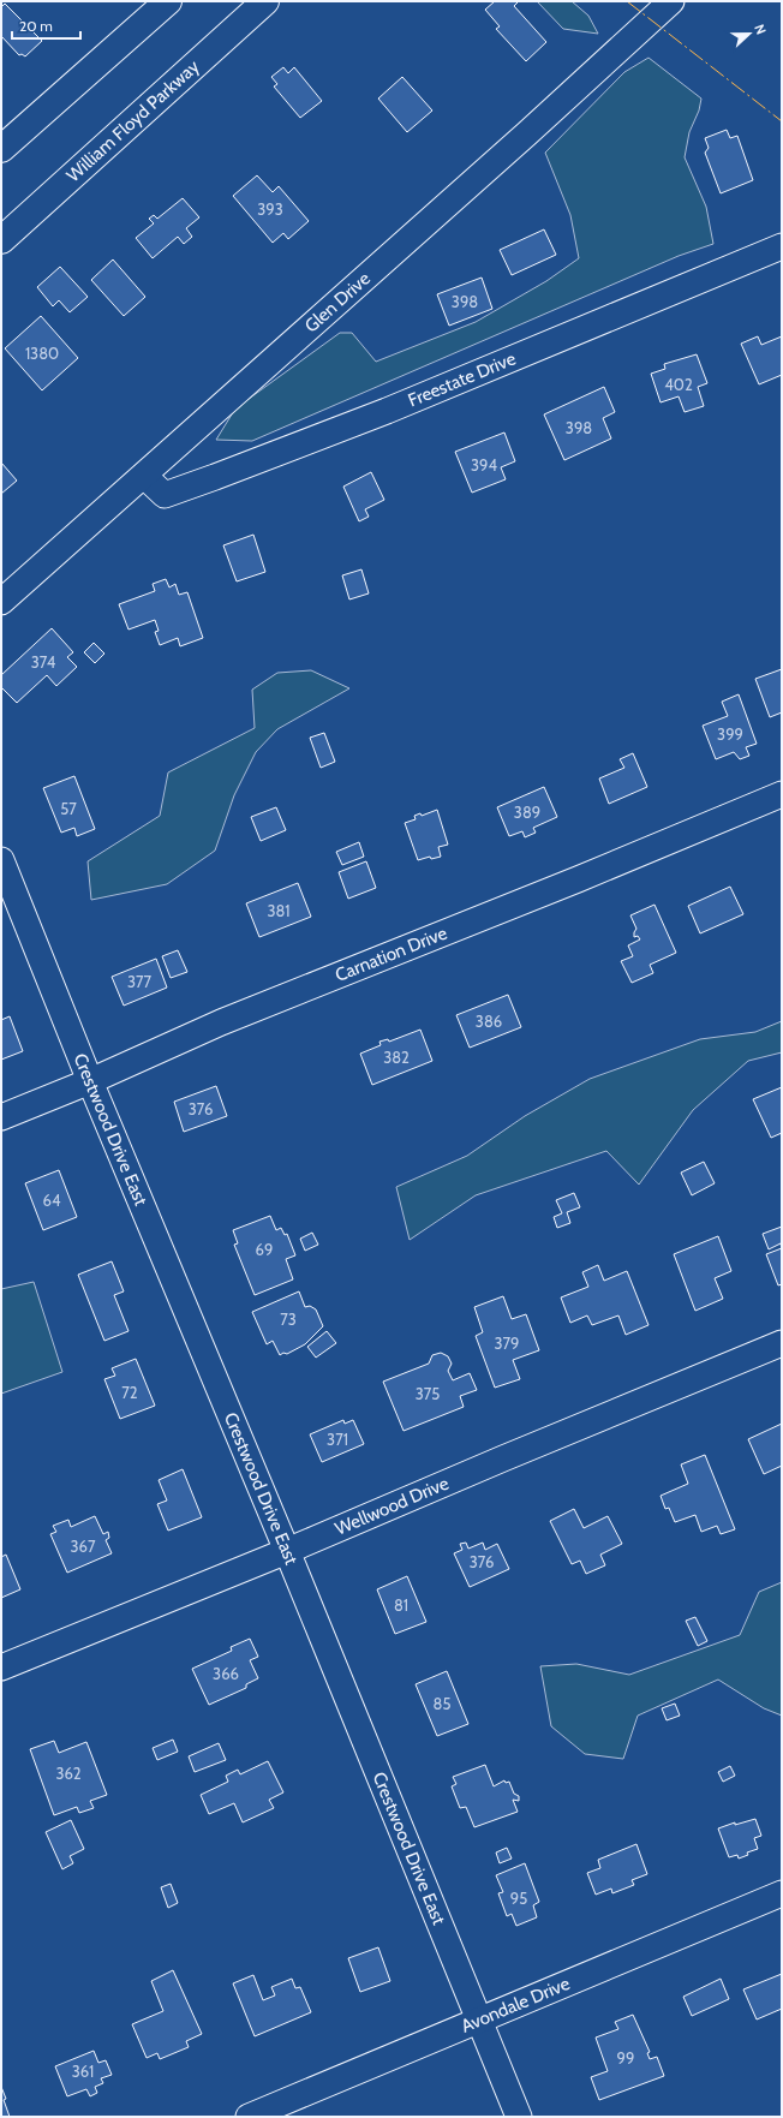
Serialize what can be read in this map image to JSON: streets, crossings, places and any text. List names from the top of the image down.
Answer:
{
  "streets": {
    "highway": ["William Floyd Parkway"],
    "street": [
      "Glen Drive",
      "Freestate Drive",
      "Carnation Drive",
      "Crestwood Drive East",
      "Wellwood Drive",
      "Avondale Drive"
    ]
  },
  "crossings": [
    ["Glen Drive", "Freestate Drive"],
    ["Carnation Drive", "Crestwood Drive East"],
    ["Crestwood Drive East", "Wellwood Drive"],
    ["Crestwood Drive East", "Avondale Drive"]
  ],
  "house_numbers": [
    "393",
    "398",
    "1380",
    "402",
    "398",
    "394",
    "374",
    "399",
    "57",
    "389",
    "381",
    "377",
    "386",
    "382",
    "376",
    "64",
    "69",
    "73",
    "379",
    "72",
    "375",
    "371",
    "367",
    "376",
    "81",
    "366",
    "85",
    "362",
    "95",
    "99",
    "361"
  ],
  "scale_bar": "20 m",
  "north": "right"
}
